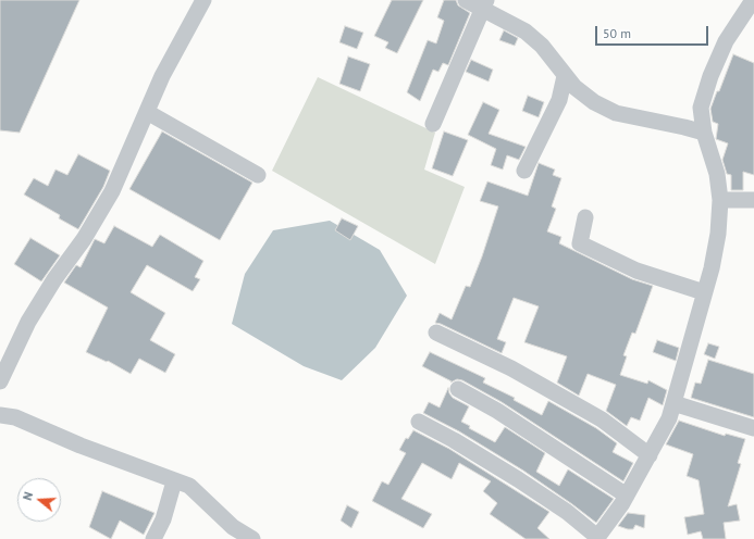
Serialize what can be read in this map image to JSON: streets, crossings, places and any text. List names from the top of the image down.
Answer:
{
  "scale_bar": "50 m",
  "north": "left"
}
